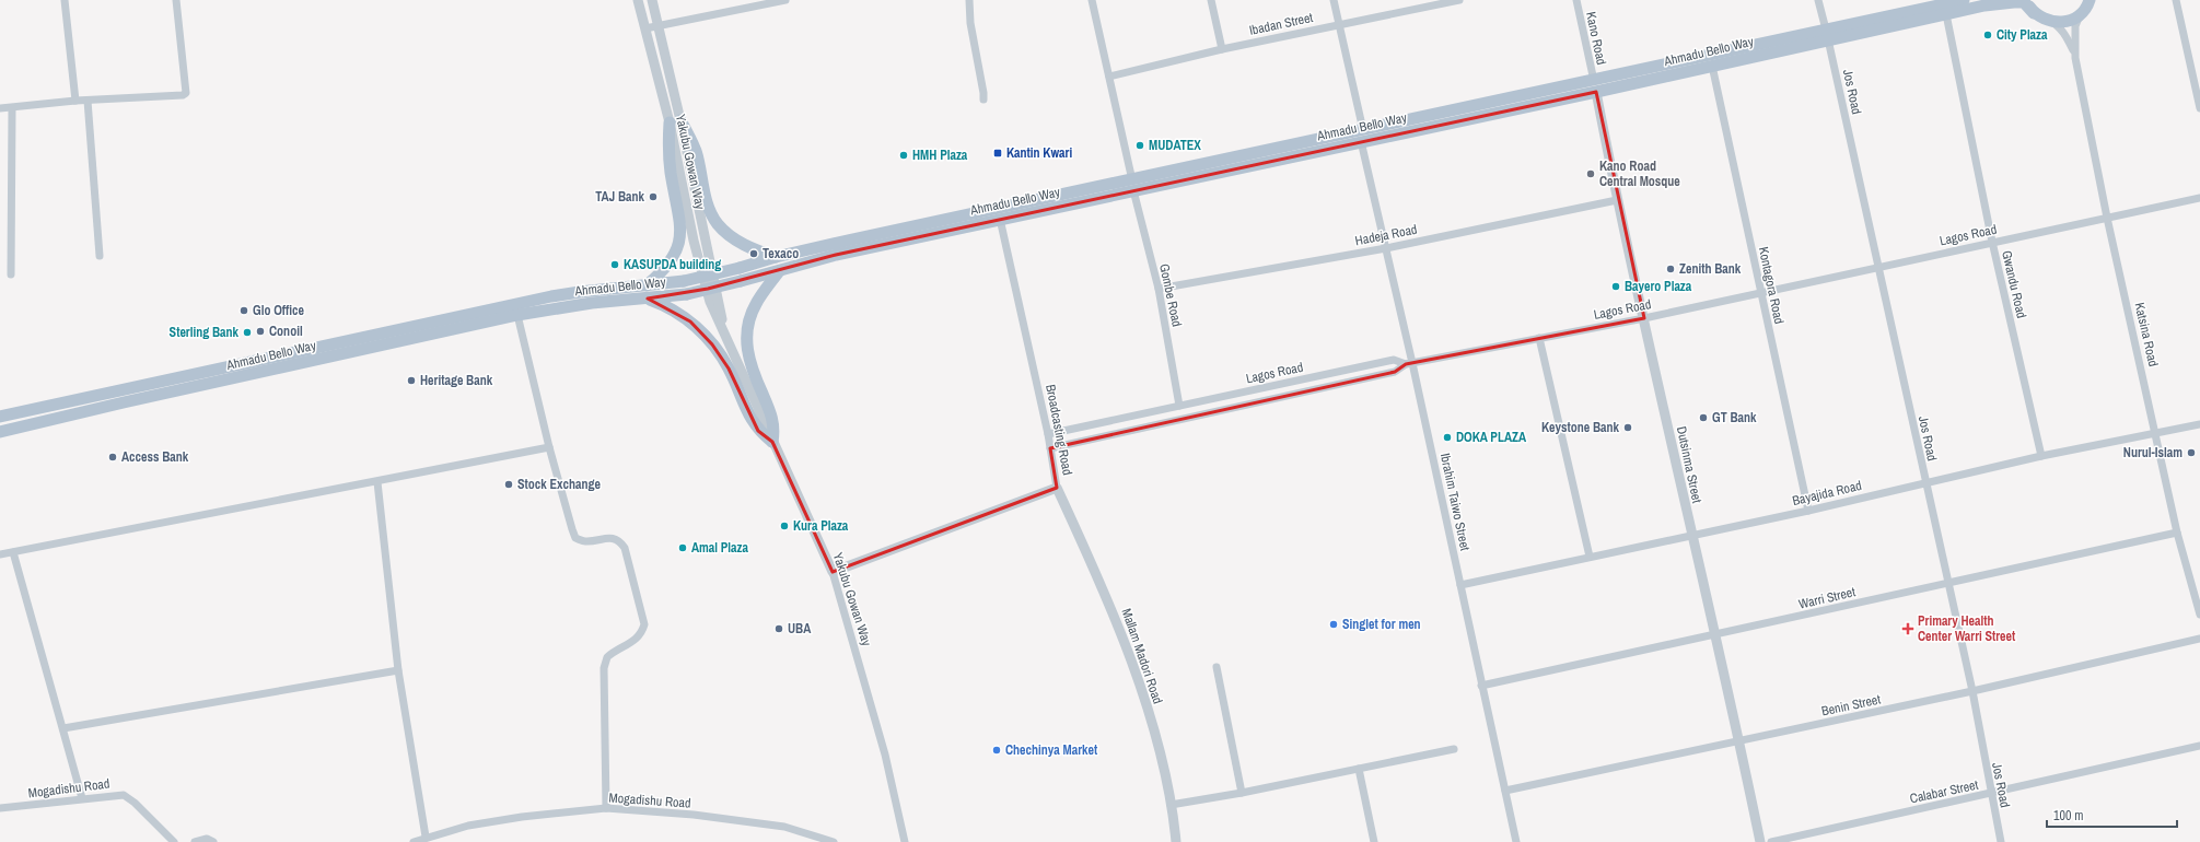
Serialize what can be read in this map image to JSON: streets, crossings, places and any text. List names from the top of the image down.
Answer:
{
  "streets": {
    "main road": ["Ahmadu Bello Way"],
    "street": [
      "Ibadan Street",
      "Kano Road",
      "Jos Road",
      "Yakubu Gowan Way",
      "Hadeja Road",
      "Lagos Road",
      "Gwandu Road",
      "Kontagora Road",
      "Gombe Road",
      "Katsina Road",
      "Broadcasting Road",
      "Dutsinma Street",
      "Bayajida Road",
      "Ibrahim Taiwo Street",
      "Warri Street",
      "Mallam Madori Road",
      "Benin Street",
      "Mogadishu Road",
      "Calabar Street"
    ]
  },
  "crossings": [
    ["Ibadan Street", "Gombe Road"],
    ["Ibadan Street", "Ibrahim Taiwo Street"],
    ["Kano Road", "Ahmadu Bello Way"],
    ["Kano Road", "Dutsinma Street"],
    ["Ahmadu Bello Way", "Jos Road"],
    ["Ahmadu Bello Way", "Gwandu Road"],
    ["Ahmadu Bello Way", "Kontagora Road"],
    ["Ahmadu Bello Way", "Gombe Road"],
    ["Ahmadu Bello Way", "Katsina Road"],
    ["Ahmadu Bello Way", "Broadcasting Road"],
    ["Ahmadu Bello Way", "Dutsinma Street"],
    ["Ahmadu Bello Way", "Ibrahim Taiwo Street"],
    ["Jos Road", "Lagos Road"],
    ["Jos Road", "Bayajida Road"],
    ["Jos Road", "Warri Street"],
    ["Jos Road", "Benin Street"],
    ["Jos Road", "Calabar Street"],
    ["Yakubu Gowan Way", "Broadcasting Road"],
    ["Hadeja Road", "Gombe Road"],
    ["Hadeja Road", "Dutsinma Street"],
    ["Hadeja Road", "Ibrahim Taiwo Street"],
    ["Lagos Road", "Gwandu Road"],
    ["Lagos Road", "Kontagora Road"],
    ["Lagos Road", "Gombe Road"],
    ["Lagos Road", "Katsina Road"],
    ["Lagos Road", "Broadcasting Road"],
    ["Lagos Road", "Dutsinma Street"],
    ["Lagos Road", "Ibrahim Taiwo Street"],
    ["Gwandu Road", "Bayajida Road"],
    ["Kontagora Road", "Bayajida Road"],
    ["Katsina Road", "Bayajida Road"],
    ["Katsina Road", "Warri Street"],
    ["Broadcasting Road", "Mallam Madori Road"],
    ["Dutsinma Street", "Bayajida Road"],
    ["Dutsinma Street", "Warri Street"],
    ["Dutsinma Street", "Benin Street"],
    ["Bayajida Road", "Ibrahim Taiwo Street"],
    ["Ibrahim Taiwo Street", "Warri Street"],
    ["Ibrahim Taiwo Street", "Benin Street"]
  ],
  "places": {
    "other": [
      "City Plaza",
      "MUDATEX",
      "HMH Plaza",
      "Kano Road Central Mosque",
      "TAJ Bank",
      "Texaco",
      "KASUPDA building",
      "Zenith Bank",
      "Bayero Plaza",
      "Glo Office",
      "Conoil",
      "Sterling Bank",
      "Heritage Bank",
      "GT Bank",
      "Keystone Bank",
      "DOKA PLAZA",
      "Nurul-Islam",
      "Access Bank",
      "Stock Exchange",
      "Kura Plaza",
      "Amal Plaza",
      "Singlet for men",
      "UBA",
      "Chechinya Market"
    ],
    "transit": ["Kantin Kwari"],
    "health": ["Primary Health Center Warri Street"]
  },
  "scale_bar": "100 m"
}
